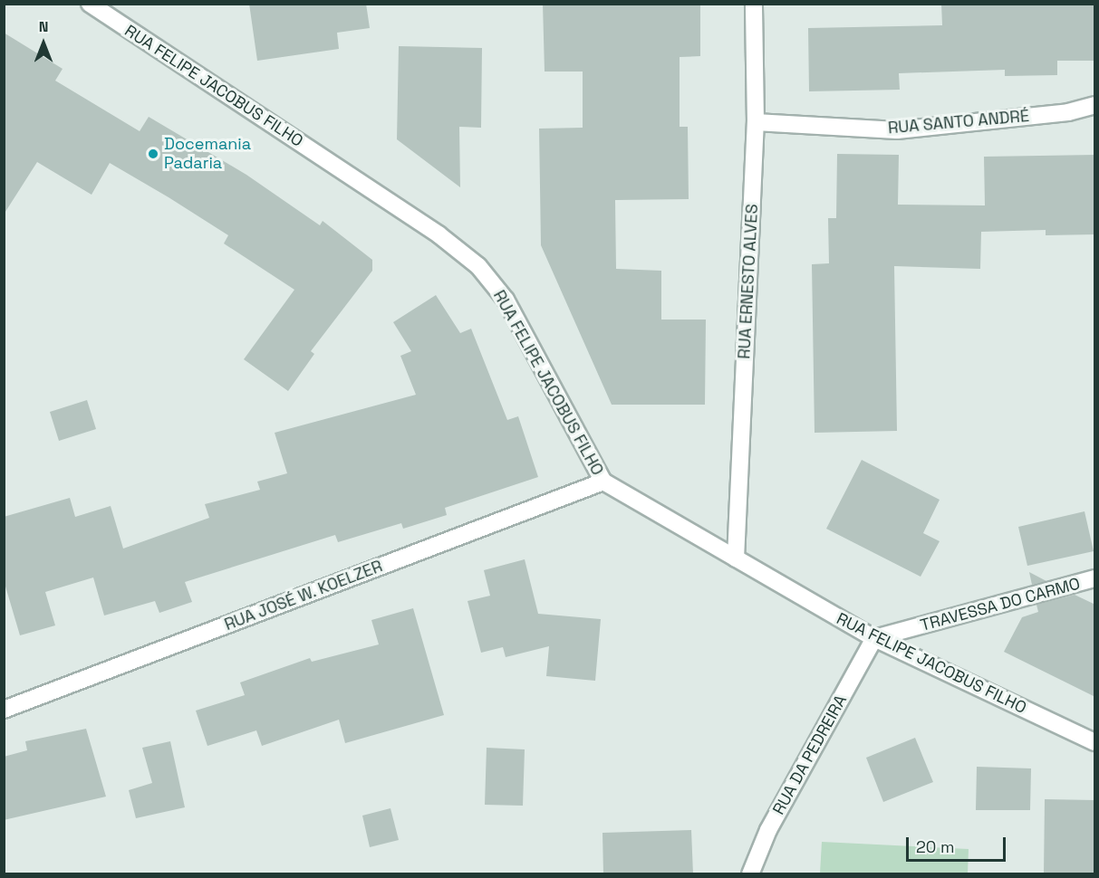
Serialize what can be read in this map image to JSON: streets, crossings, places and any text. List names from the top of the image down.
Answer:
{
  "streets": {
    "main road": [
      "RUA FELIPE JACOBUS FILHO",
      "RUA SANTO ANDRÉ",
      "RUA ERNESTO ALVES",
      "RUA JOSÉ W. KOELZER",
      "TRAVESSA DO CARMO",
      "RUA DA PEDREIRA"
    ]
  },
  "crossings": [
    ["RUA FELIPE JACOBUS FILHO", "RUA ERNESTO ALVES"],
    ["RUA FELIPE JACOBUS FILHO", "RUA JOSÉ W. KOELZER"],
    ["RUA FELIPE JACOBUS FILHO", "TRAVESSA DO CARMO"],
    ["RUA FELIPE JACOBUS FILHO", "RUA DA PEDREIRA"],
    ["RUA SANTO ANDRÉ", "RUA ERNESTO ALVES"],
    ["TRAVESSA DO CARMO", "RUA DA PEDREIRA"]
  ],
  "places": ["Docemania Padaria"],
  "scale_bar": "20 m",
  "north": "top"
}
